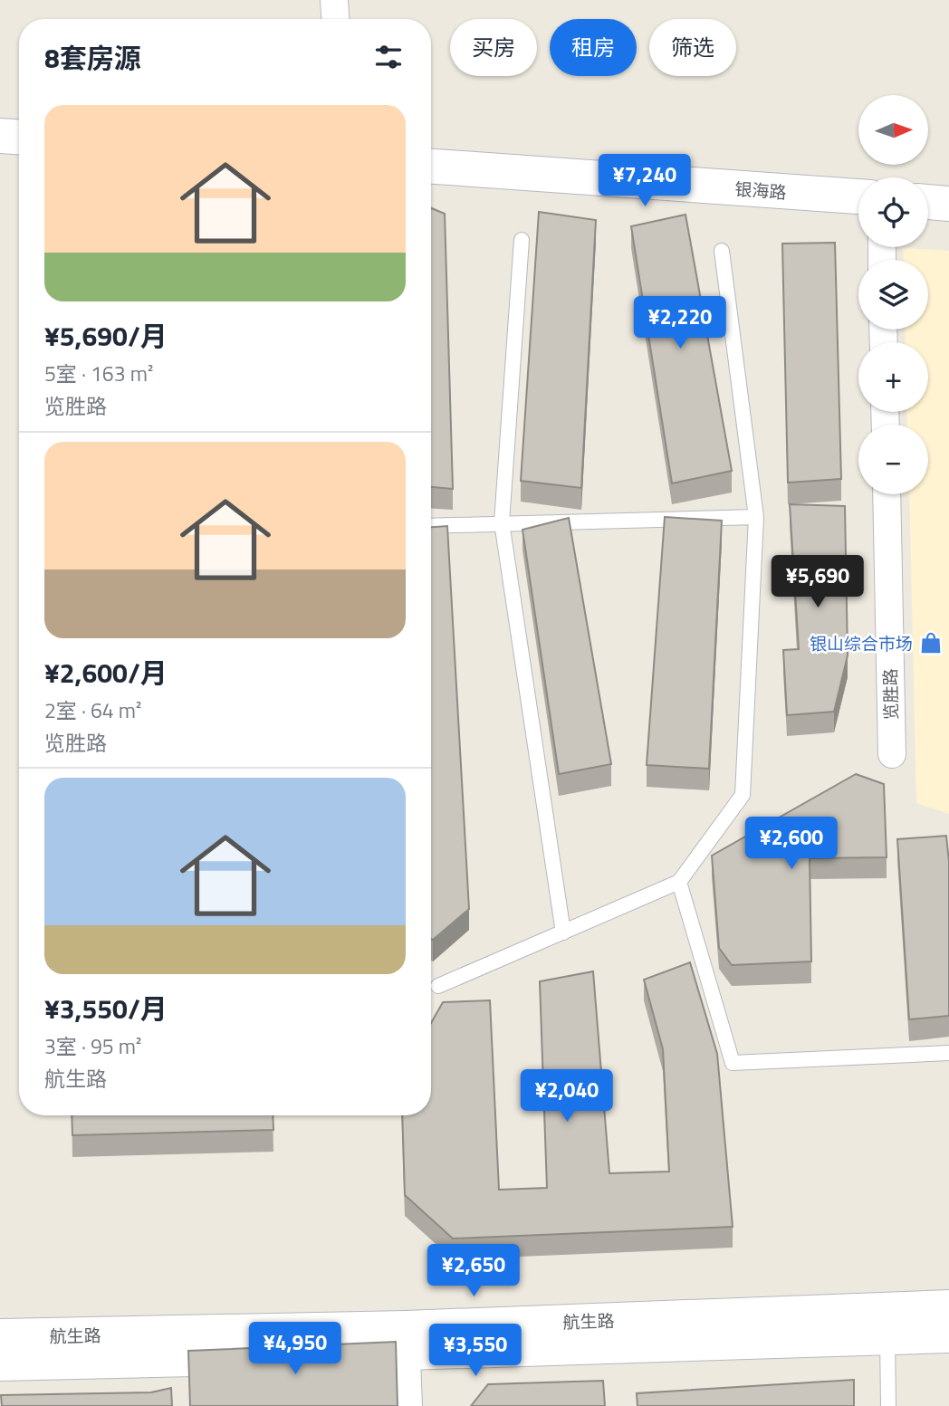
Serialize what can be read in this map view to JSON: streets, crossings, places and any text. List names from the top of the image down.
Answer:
{
  "streets": {
    "street": ["银海路", "览胜路", "航生路"]
  },
  "places": {
    "shop": ["银山综合市场"]
  },
  "north": "right",
  "page": {
    "chip": ["买房", "租房", "筛选"],
    "heading": "8套房源",
    "map_buttons": ["+", "−"],
    "list": [
      {
        "name": "¥5,690/月",
        "note": "5室 · 163 m² · 览胜路"
      },
      {
        "name": "¥2,600/月",
        "note": "2室 · 64 m² · 览胜路"
      },
      {
        "name": "¥3,550/月",
        "note": "3室 · 95 m² · 航生路"
      }
    ],
    "price": [
      "¥7,240",
      "¥2,220",
      "¥5,690",
      "¥2,600",
      "¥2,040",
      "¥2,650",
      "¥4,950",
      "¥3,550"
    ]
  }
}
